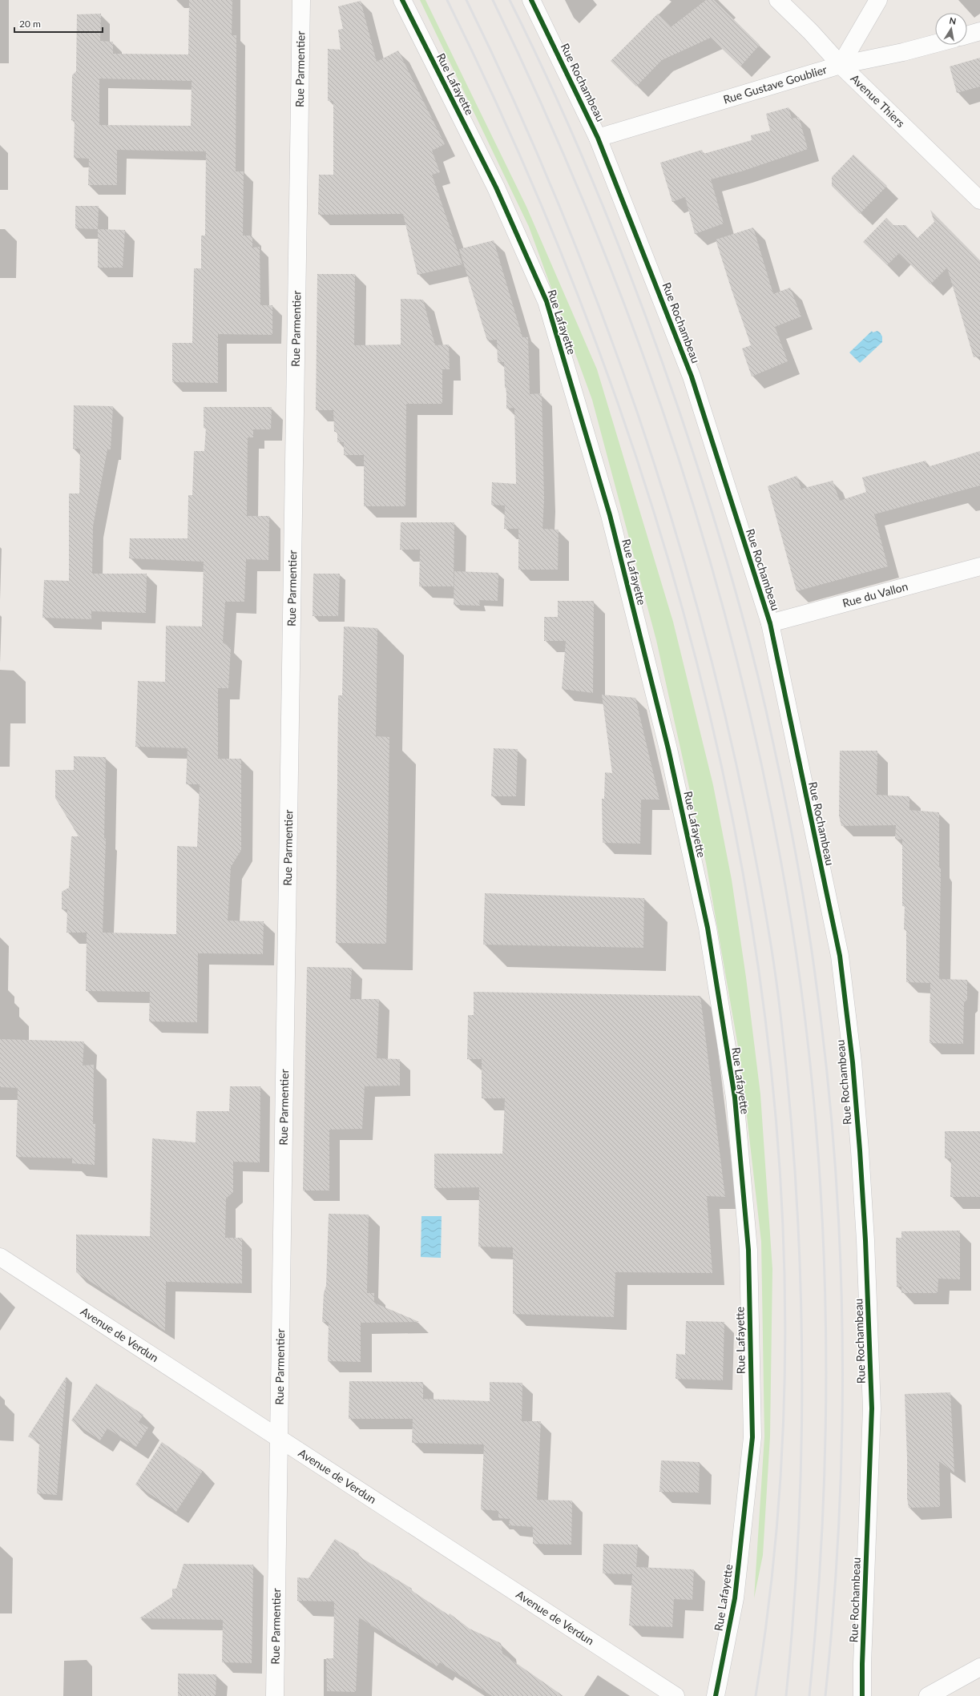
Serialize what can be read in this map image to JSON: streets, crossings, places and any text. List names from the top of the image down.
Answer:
{
  "streets": {
    "street": [
      "Rue Parmentier",
      "Rue Rochambeau",
      "Rue Lafayette",
      "Rue Gustave Goublier",
      "Avenue Thiers",
      "Rue du Vallon",
      "Avenue de Verdun"
    ]
  },
  "crossings": [
    ["Rue Parmentier", "Avenue de Verdun"],
    ["Rue Rochambeau", "Rue Gustave Goublier"],
    ["Rue Rochambeau", "Rue du Vallon"],
    ["Rue Gustave Goublier", "Avenue Thiers"]
  ],
  "scale_bar": "20 m",
  "north": "top"
}
